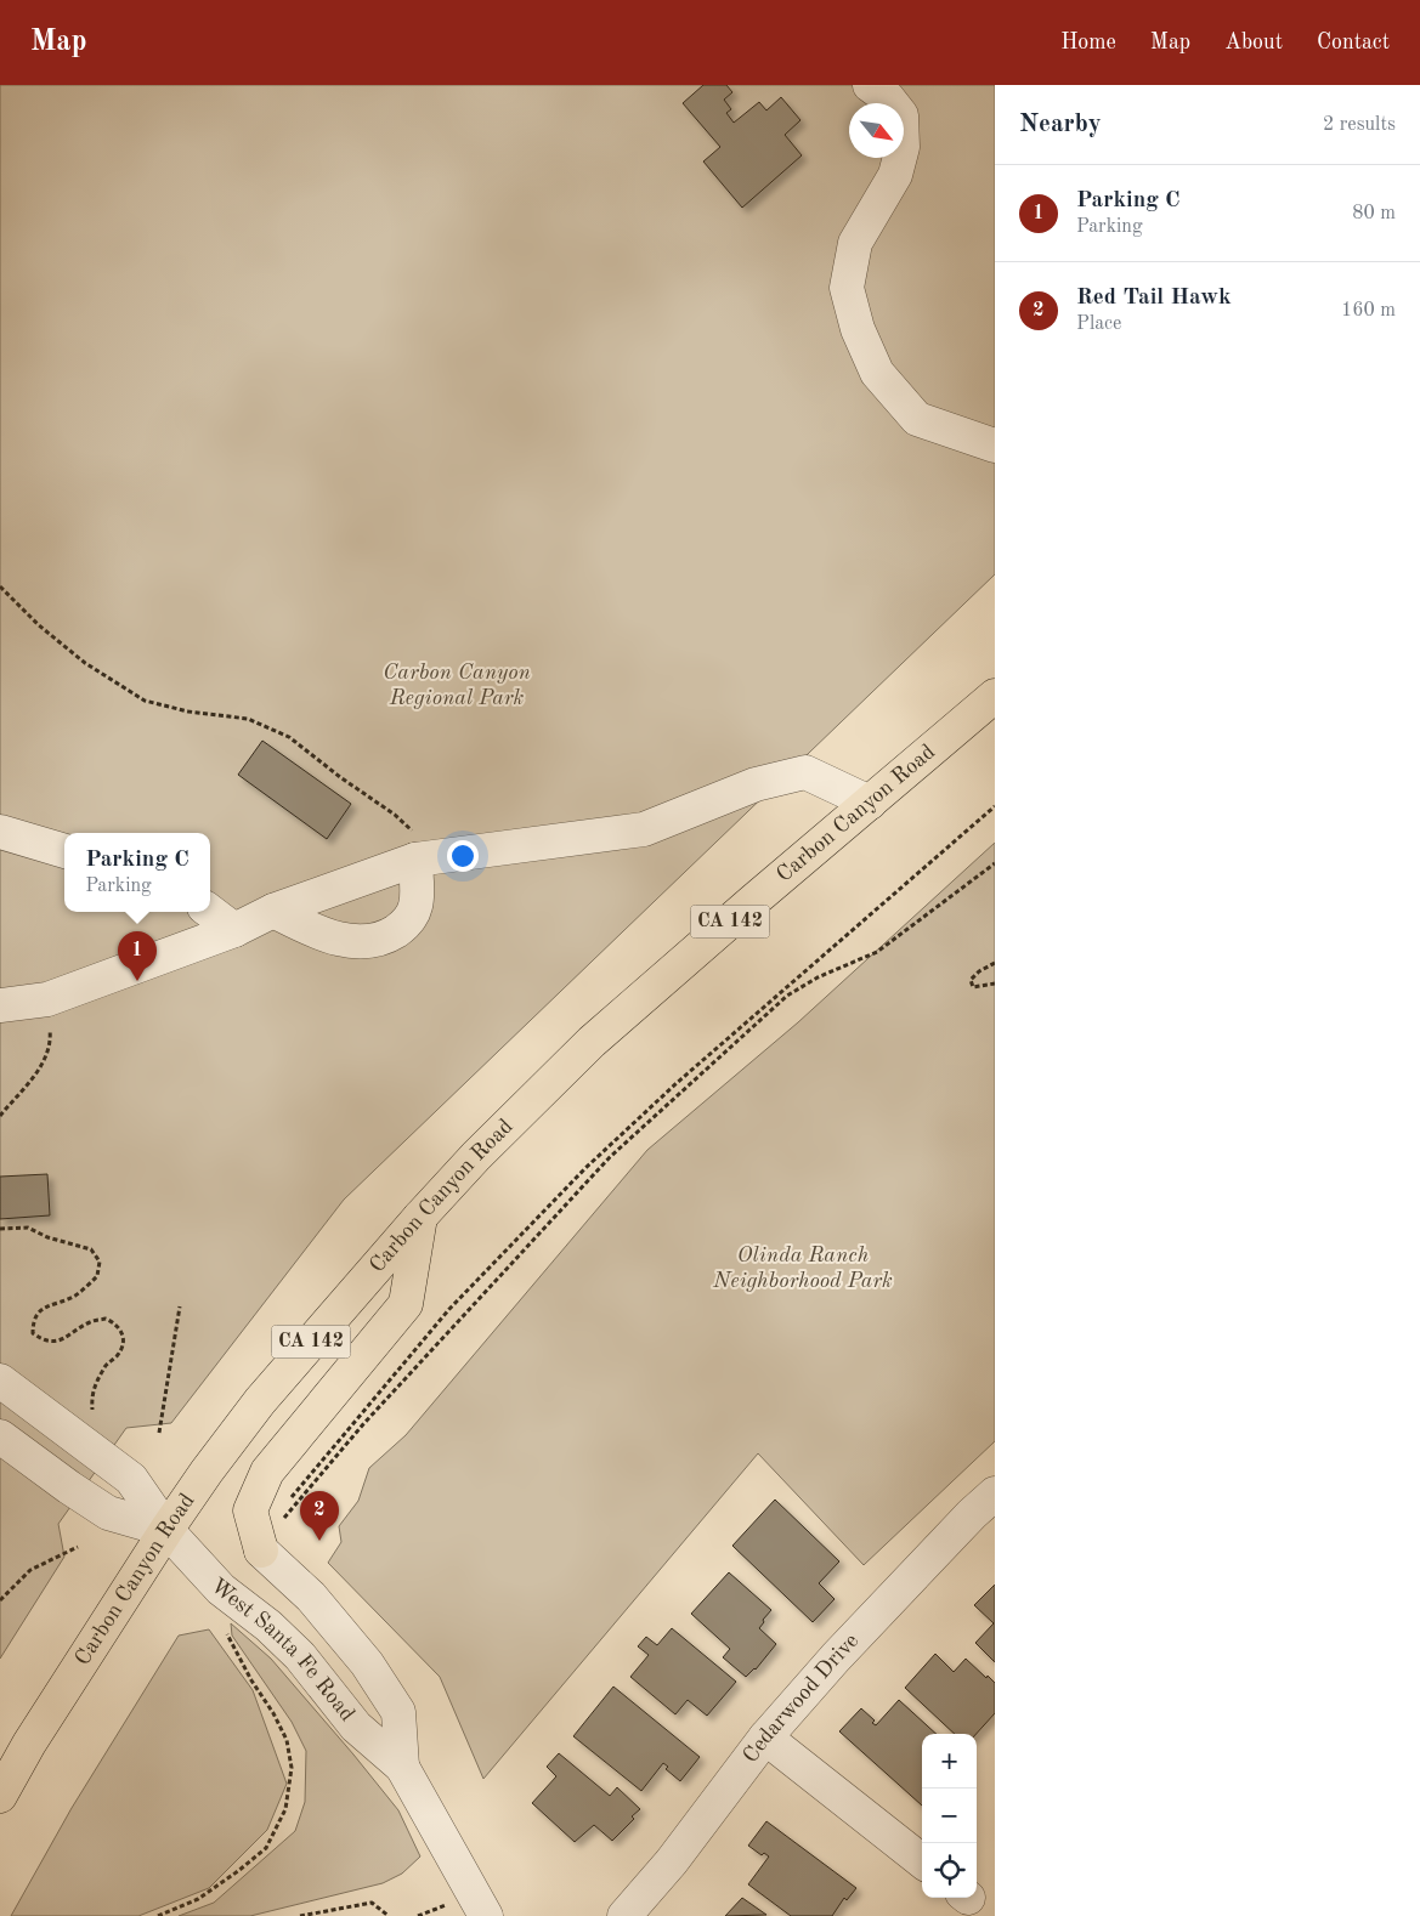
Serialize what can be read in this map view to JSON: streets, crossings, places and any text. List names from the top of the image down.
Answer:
{
  "streets": {
    "main road": ["Carbon Canyon Road", "CA 142"],
    "street": ["West Santa Fe Road", "Cedarwood Drive"]
  },
  "crossings": [
    ["Carbon Canyon Road", "West Santa Fe Road"]
  ],
  "parks": ["Carbon Canyon Regional Park", "Olinda Ranch Neighborhood Park"],
  "north": "bottom right",
  "page": {
    "header": "Map",
    "nav": [
      "Home",
      "Map",
      "About",
      "Contact"
    ],
    "heading": ["Nearby", "2 results"],
    "list": [
      {
        "mark": "1",
        "name": "Parking C",
        "note": "Parking",
        "value": "80 m"
      },
      {
        "mark": "2",
        "name": "Red Tail Hawk",
        "note": "Place",
        "value": "160 m"
      }
    ],
    "popup": ["Parking C", "Parking"],
    "pins": ["1", "2"],
    "map_buttons": ["+", "−"]
  }
}
